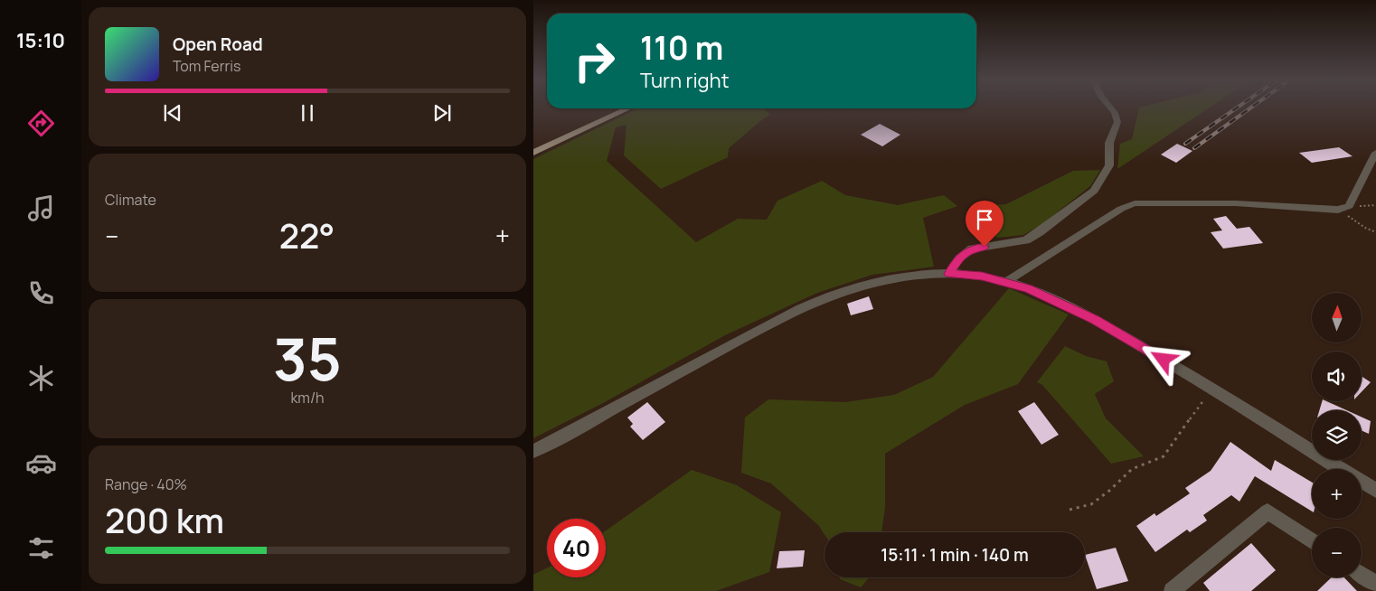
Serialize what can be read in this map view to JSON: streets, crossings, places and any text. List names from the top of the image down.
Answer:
{
  "north": "top",
  "page": {
    "tabs": "15:10",
    "turn": ["110 m", "Turn right"],
    "song": ["Open Road", "Tom Ferris"],
    "tile": [
      "Climate",
      ["35", "km/h"],
      ["Range · 40%", "200 km"]
    ],
    "heat": ["−", "22°", "+"],
    "map_buttons": ["+", "−"],
    "limit": "40",
    "trip": "15:11 · 1 min · 140 m"
  }
}
